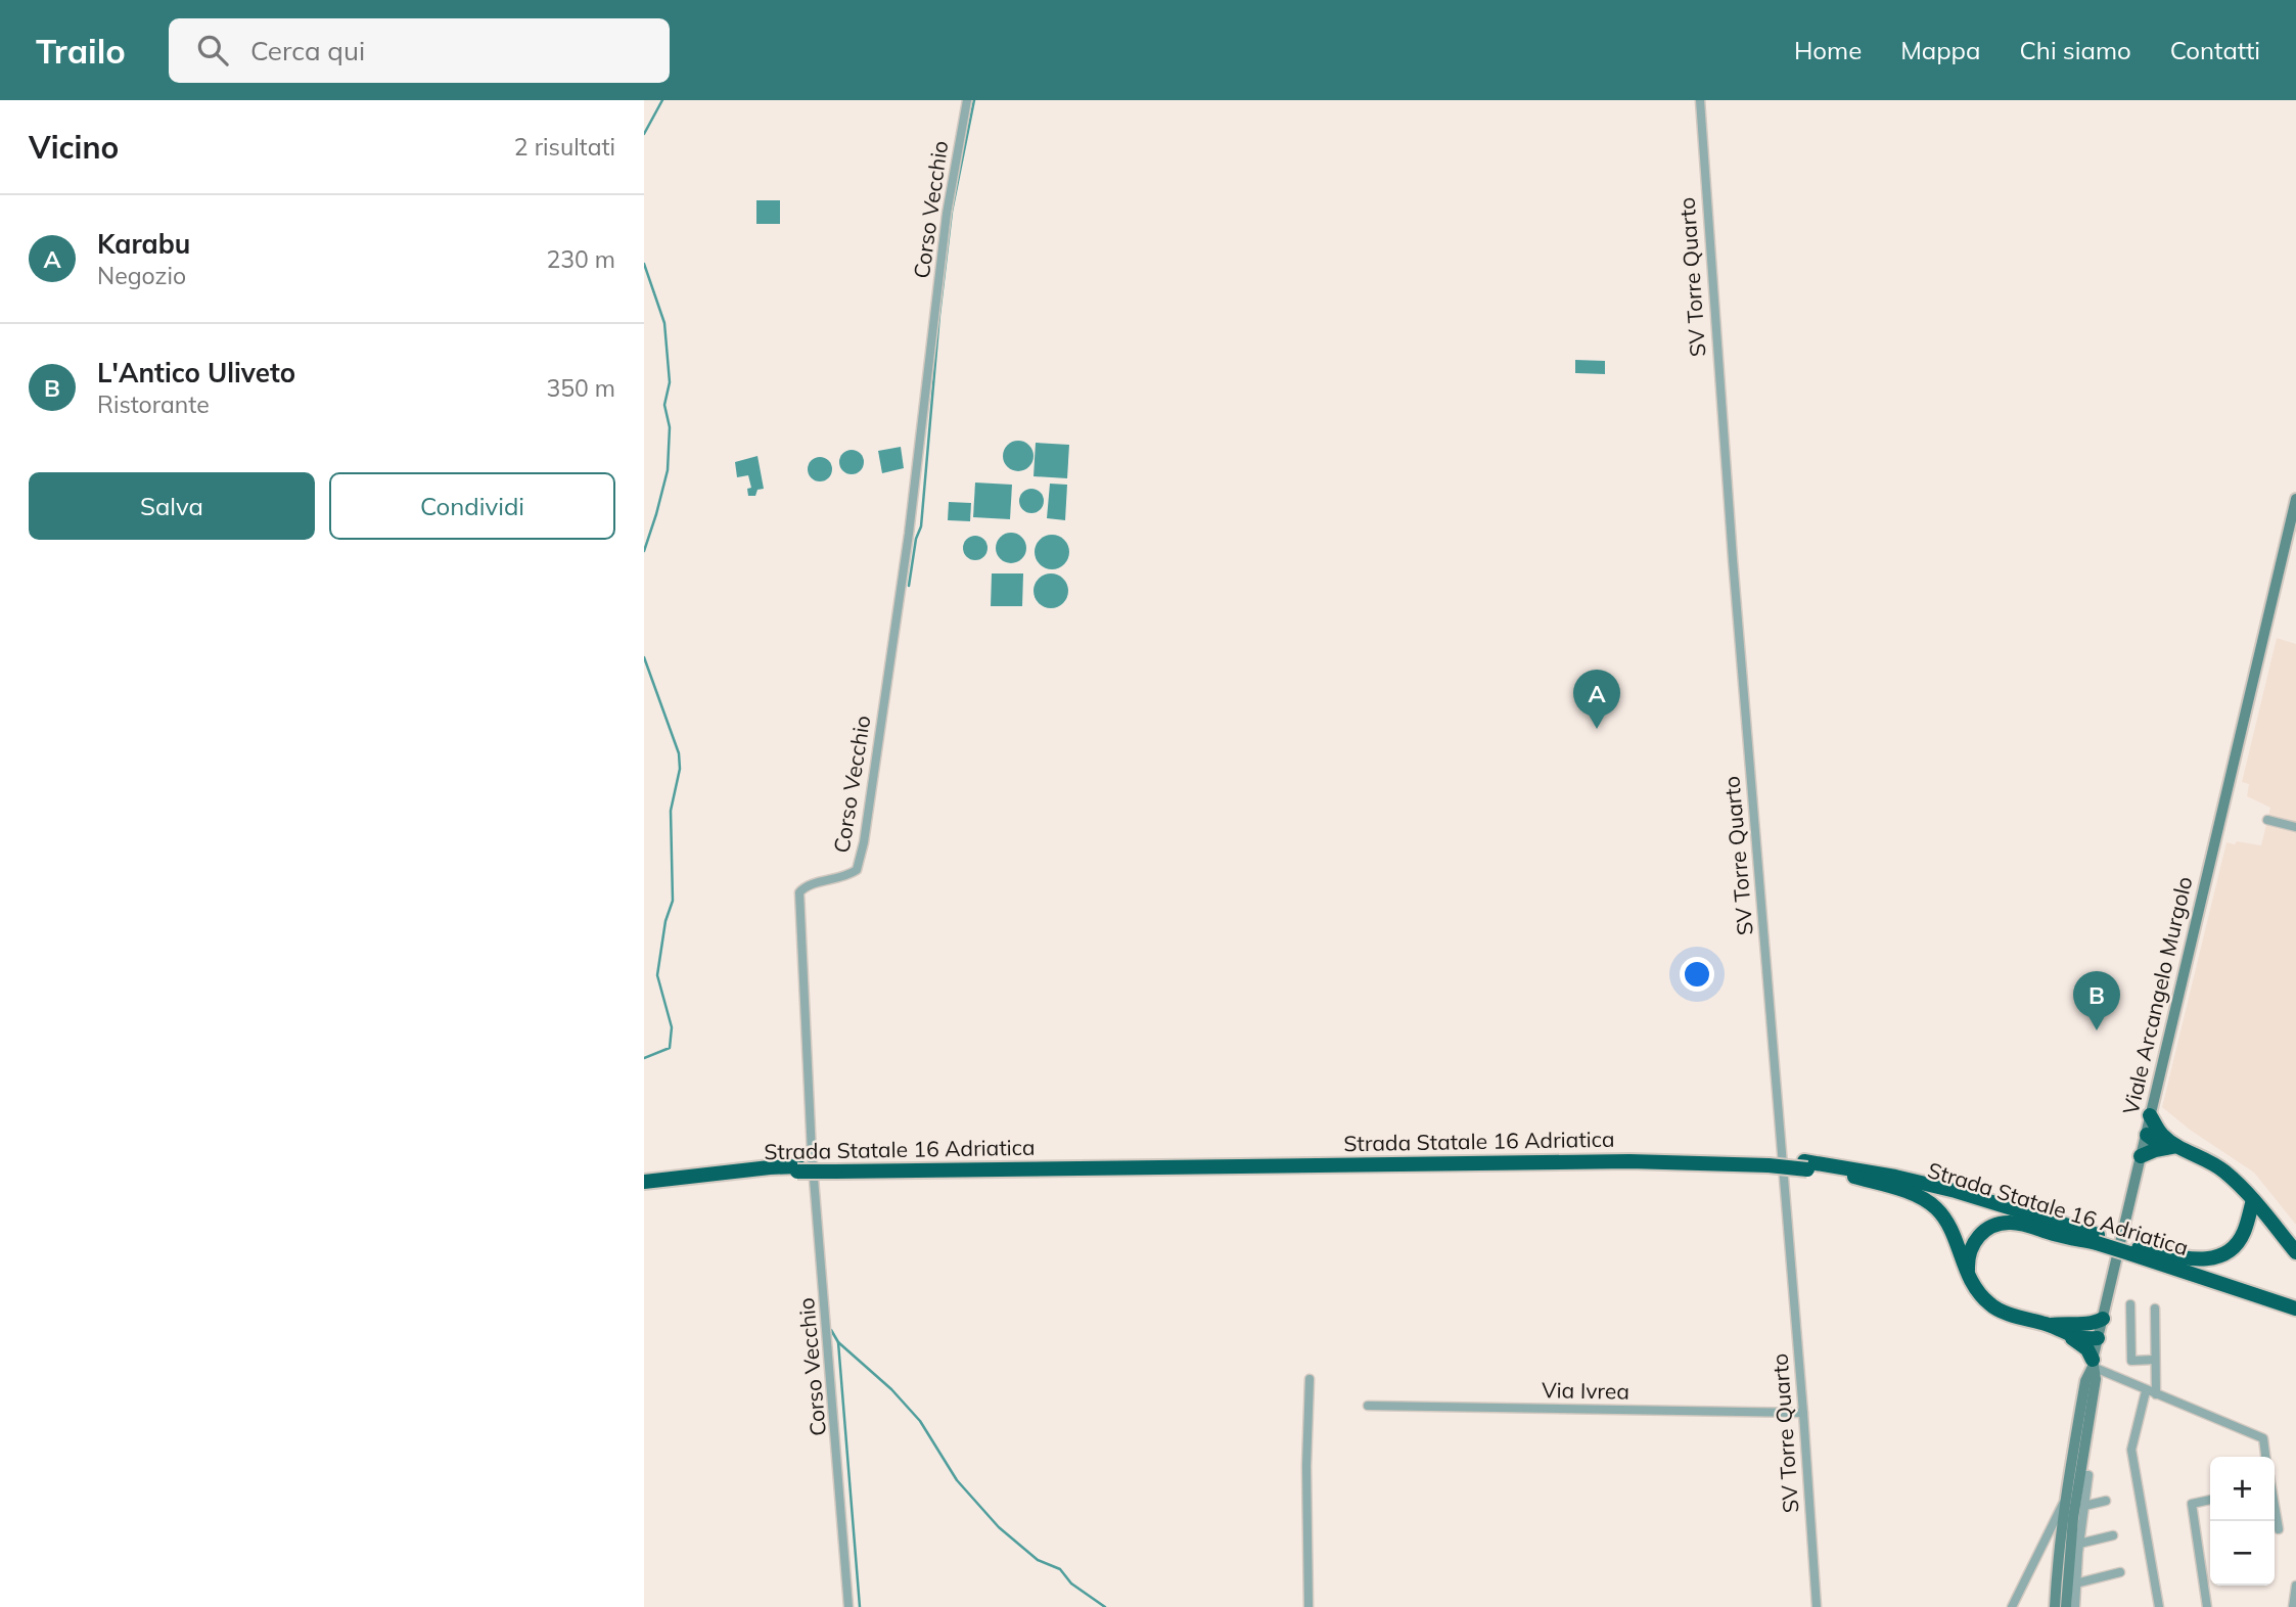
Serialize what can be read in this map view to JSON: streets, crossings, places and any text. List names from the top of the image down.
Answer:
{
  "streets": {
    "highway": ["Strada Statale 16 Adriatica"],
    "main road": ["Viale Arcangelo Murgolo"],
    "street": ["Corso Vecchio", "SV Torre Quarto", "Via Ivrea"]
  },
  "crossings": [
    ["SV Torre Quarto", "Via Ivrea"]
  ],
  "page": {
    "header": "Trailo",
    "search": "Cerca qui",
    "nav": [
      "Home",
      "Mappa",
      "Chi siamo",
      "Contatti"
    ],
    "heading": ["Vicino", "2 risultati"],
    "list": [
      {
        "mark": "A",
        "name": "Karabu",
        "note": "Negozio",
        "value": "230 m"
      },
      {
        "mark": "B",
        "name": "L'Antico Uliveto",
        "note": "Ristorante",
        "value": "350 m"
      }
    ],
    "buttons": ["Salva", "Condividi"],
    "pins": ["A", "B"],
    "map_buttons": ["+", "−"]
  }
}
